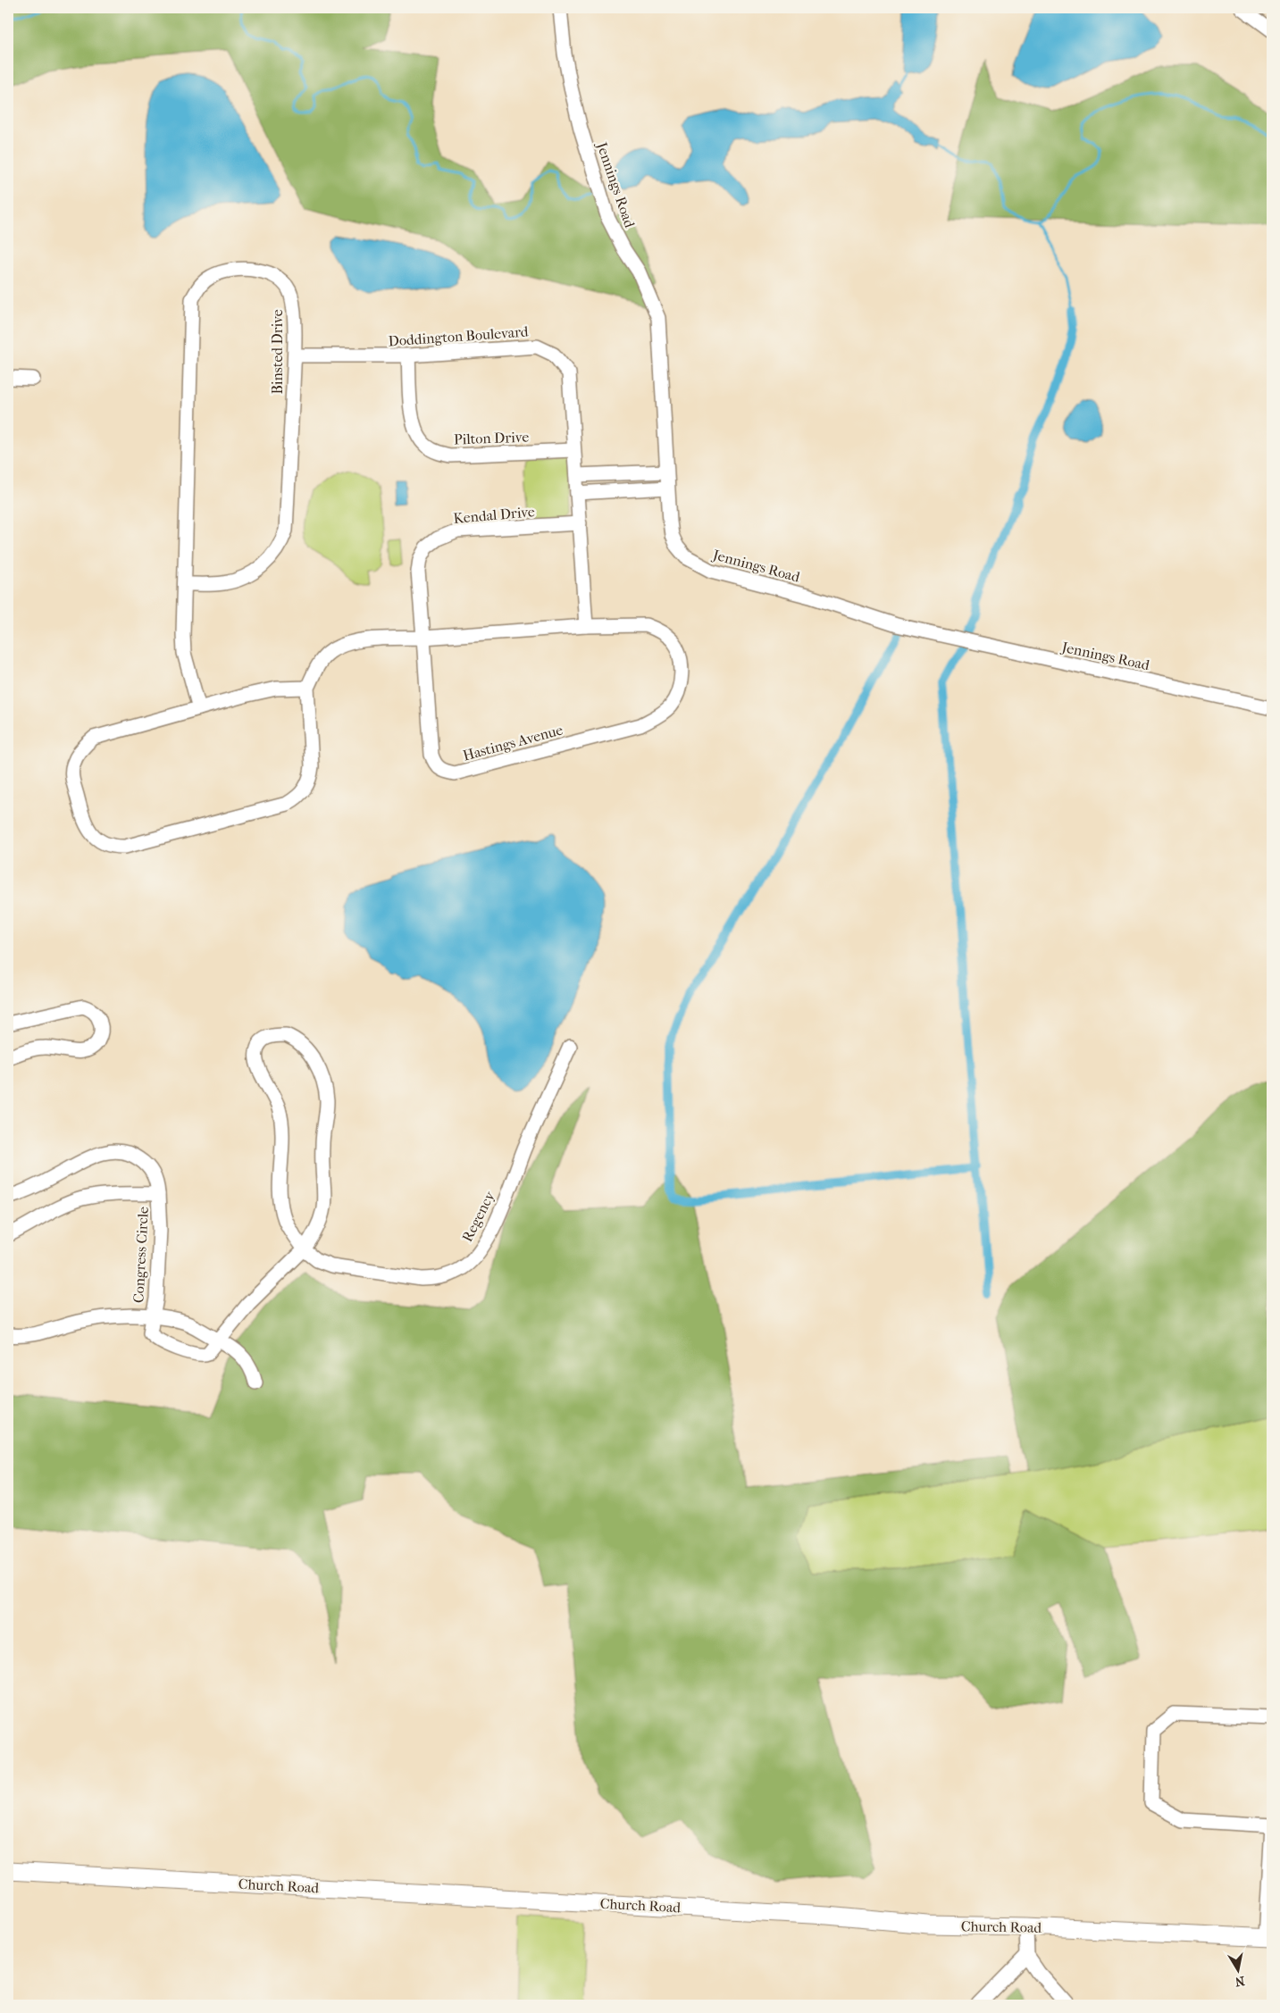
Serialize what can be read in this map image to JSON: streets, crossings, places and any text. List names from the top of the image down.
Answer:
{
  "streets": {
    "main road": ["Church Road"],
    "street": [
      "Jennings Road",
      "Doddington Boulevard",
      "Binsted Drive",
      "Pilton Drive",
      "Kendal Drive",
      "Hastings Avenue",
      "Regency",
      "Congress Circle"
    ]
  },
  "crossings": [
    ["Doddington Boulevard", "Binsted Drive"],
    ["Doddington Boulevard", "Pilton Drive"],
    ["Doddington Boulevard", "Kendal Drive"],
    ["Doddington Boulevard", "Hastings Avenue"],
    ["Kendal Drive", "Hastings Avenue"]
  ],
  "north": "bottom"
}
